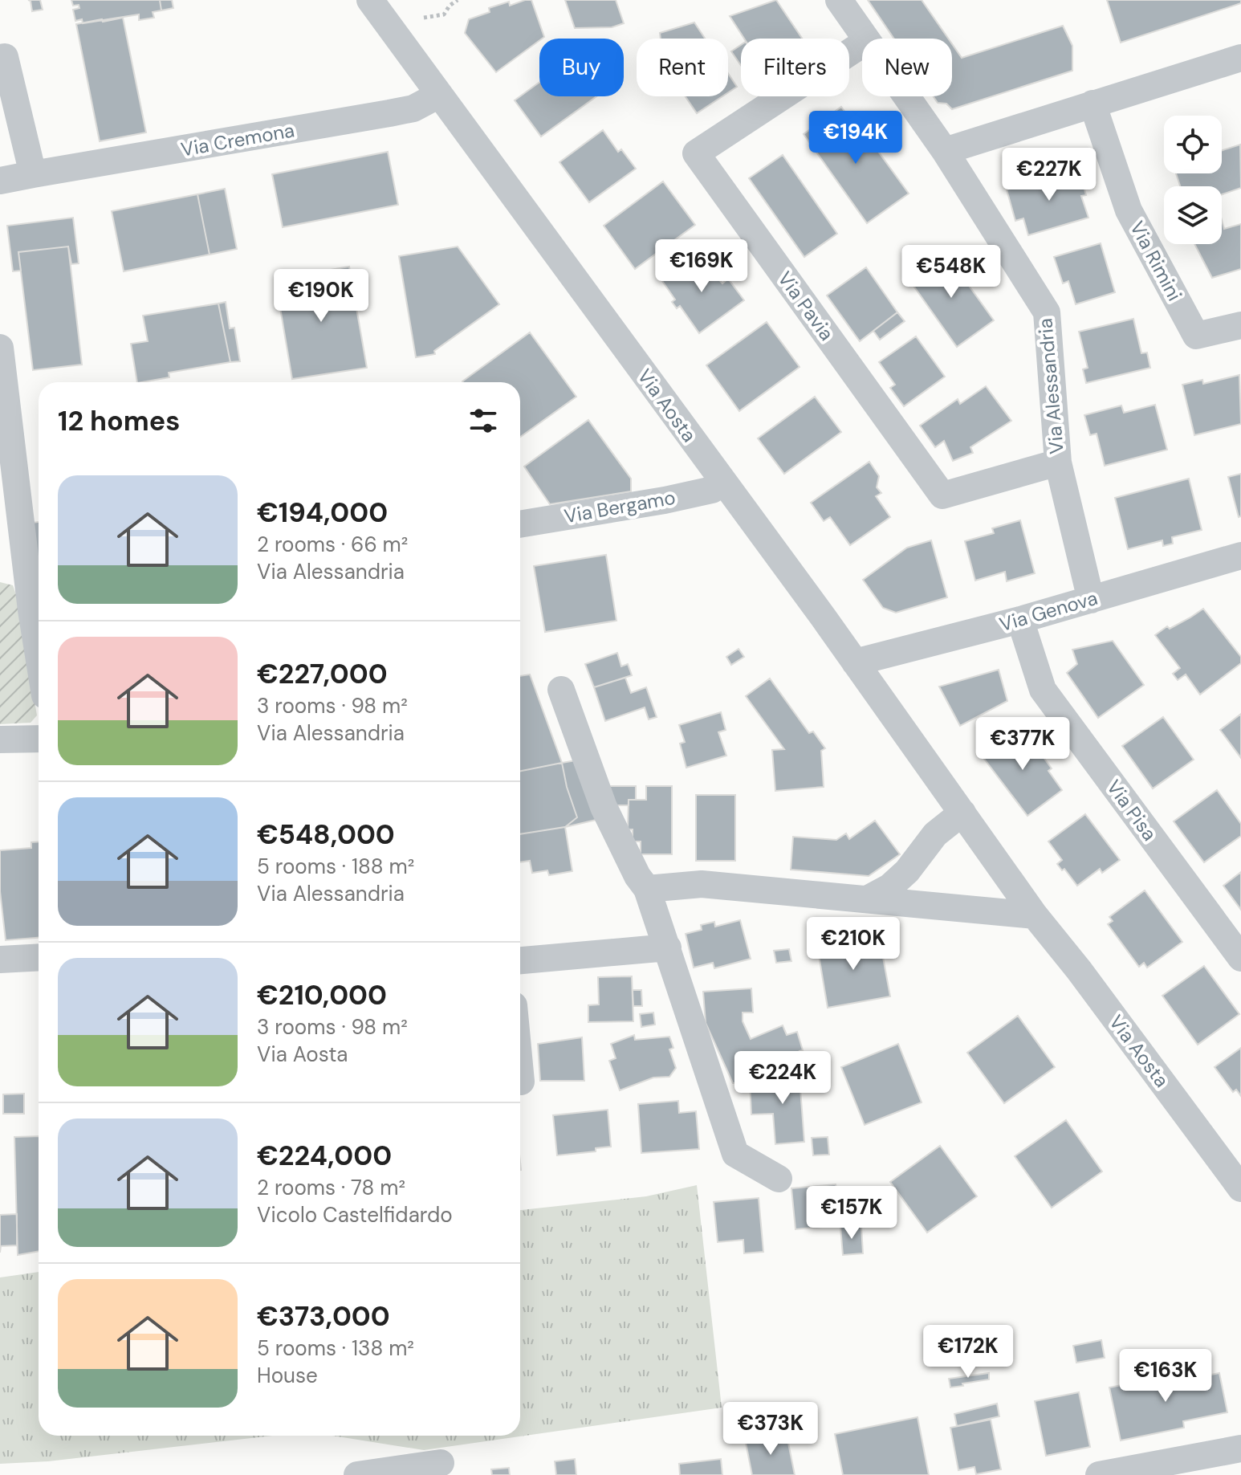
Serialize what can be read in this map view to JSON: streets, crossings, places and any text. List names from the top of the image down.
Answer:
{
  "streets": {
    "street": [
      "Via Cremona",
      "Via Rimini",
      "Via Pavia",
      "Via Alessandria",
      "Via Aosta",
      "Via Bergamo",
      "Via Genova",
      "Via Pisa"
    ]
  },
  "crossings": [
    ["Via Cremona", "Via Aosta"],
    ["Via Pavia", "Via Alessandria"],
    ["Via Alessandria", "Via Genova"],
    ["Via Aosta", "Via Bergamo"],
    ["Via Aosta", "Via Genova"],
    ["Via Genova", "Via Pisa"]
  ],
  "page": {
    "chip": [
      "Buy",
      "Rent",
      "Filters",
      "New"
    ],
    "price": [
      "€194K",
      "€227K",
      "€169K",
      "€548K",
      "€190K",
      "€377K",
      "€210K",
      "€224K",
      "€157K",
      "€172K",
      "€163K",
      "€373K"
    ],
    "heading": "12 homes",
    "list": [
      {
        "name": "€194,000",
        "note": "2 rooms · 66 m² · Via Alessandria"
      },
      {
        "name": "€227,000",
        "note": "3 rooms · 98 m² · Via Alessandria"
      },
      {
        "name": "€548,000",
        "note": "5 rooms · 188 m² · Via Alessandria"
      },
      {
        "name": "€210,000",
        "note": "3 rooms · 98 m² · Via Aosta"
      },
      {
        "name": "€224,000",
        "note": "2 rooms · 78 m² · Vicolo Castelfidardo"
      },
      {
        "name": "€373,000",
        "note": "5 rooms · 138 m² · House"
      }
    ]
  }
}
